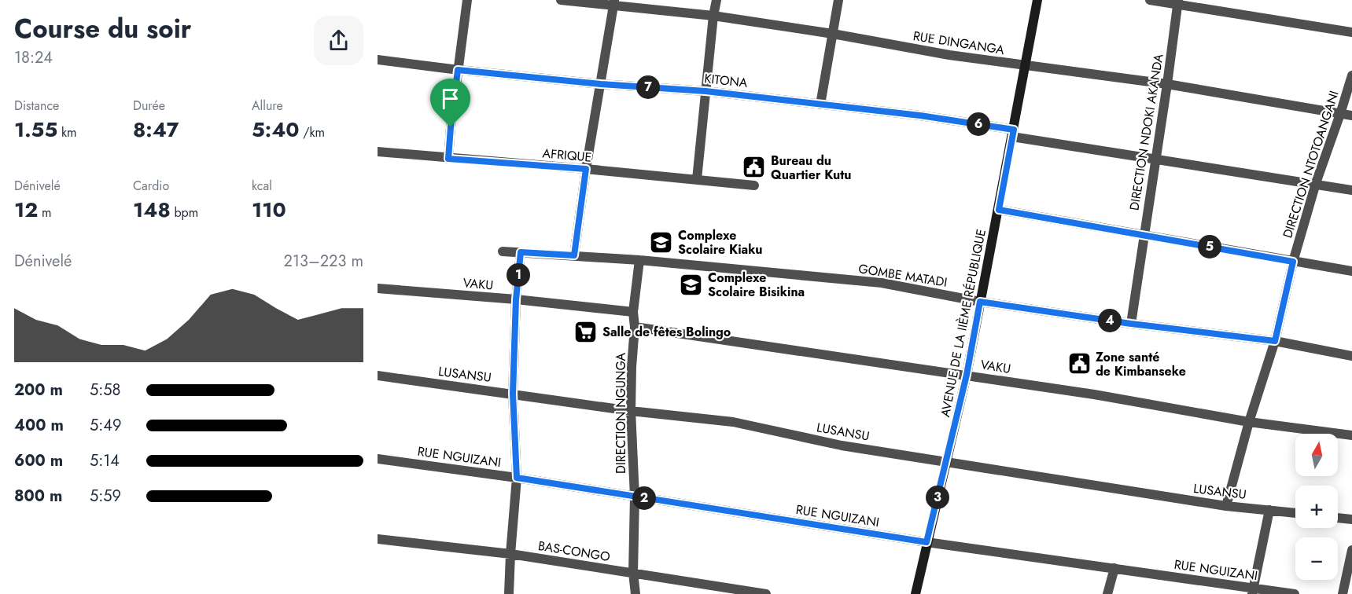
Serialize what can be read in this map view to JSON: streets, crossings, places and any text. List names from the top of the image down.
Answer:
{
  "streets": {
    "street": [
      "RUE DINGANGA",
      "KITONA",
      "DIRECTION NDOKI AKANDA",
      "AFRIQUE",
      "DIRECTION NTOTOANGANI",
      "GOMBE MATADI",
      "VAKU",
      "AVENUE DE LA IIÈME RÉPUBLIQUE",
      "LUSANSU",
      "DIRECTION NGUNGA",
      "RUE NGUIZANI",
      "BAS-CONGO"
    ]
  },
  "crossings": [
    ["RUE DINGANGA", "DIRECTION NDOKI AKANDA"],
    ["RUE DINGANGA", "DIRECTION NTOTOANGANI"],
    ["RUE DINGANGA", "AVENUE DE LA IIÈME RÉPUBLIQUE"],
    ["KITONA", "DIRECTION NDOKI AKANDA"],
    ["KITONA", "DIRECTION NTOTOANGANI"],
    ["KITONA", "AVENUE DE LA IIÈME RÉPUBLIQUE"],
    ["DIRECTION NDOKI AKANDA", "GOMBE MATADI"],
    ["DIRECTION NTOTOANGANI", "GOMBE MATADI"],
    ["DIRECTION NTOTOANGANI", "VAKU"],
    ["DIRECTION NTOTOANGANI", "LUSANSU"],
    ["GOMBE MATADI", "AVENUE DE LA IIÈME RÉPUBLIQUE"],
    ["GOMBE MATADI", "DIRECTION NGUNGA"],
    ["VAKU", "AVENUE DE LA IIÈME RÉPUBLIQUE"],
    ["VAKU", "DIRECTION NGUNGA"],
    ["AVENUE DE LA IIÈME RÉPUBLIQUE", "LUSANSU"],
    ["AVENUE DE LA IIÈME RÉPUBLIQUE", "RUE NGUIZANI"],
    ["LUSANSU", "DIRECTION NGUNGA"],
    ["DIRECTION NGUNGA", "RUE NGUIZANI"],
    ["DIRECTION NGUNGA", "BAS-CONGO"]
  ],
  "places": {
    "public building": ["Bureau du Quartier Kutu", "Zone santé de Kimbanseke"],
    "school or university": ["Complexe Scolaire Kiaku", "Complexe Scolaire Bisikina"],
    "supermarket": ["Salle de fêtes Bolingo"]
  },
  "north": "top",
  "page": {
    "heading": ["Course du soir", "18:24"],
    "pins": [
      "7",
      "6",
      "5",
      "1",
      "4",
      "3",
      "2"
    ],
    "stats": [
      ["Distance", "1.55 km"],
      ["Durée", "8:47"],
      ["Allure", "5:40 /km"],
      ["Dénivelé", "12 m"],
      ["Cardio", "148 bpm"],
      ["kcal", "110"]
    ],
    "chart": ["Dénivelé", "213–223 m"],
    "list": [
      {
        "name": "200 m",
        "note": "5:58"
      },
      {
        "name": "400 m",
        "note": "5:49"
      },
      {
        "name": "600 m",
        "note": "5:14"
      },
      {
        "name": "800 m",
        "note": "5:59"
      }
    ],
    "map_buttons": ["+", "−"]
  }
}
